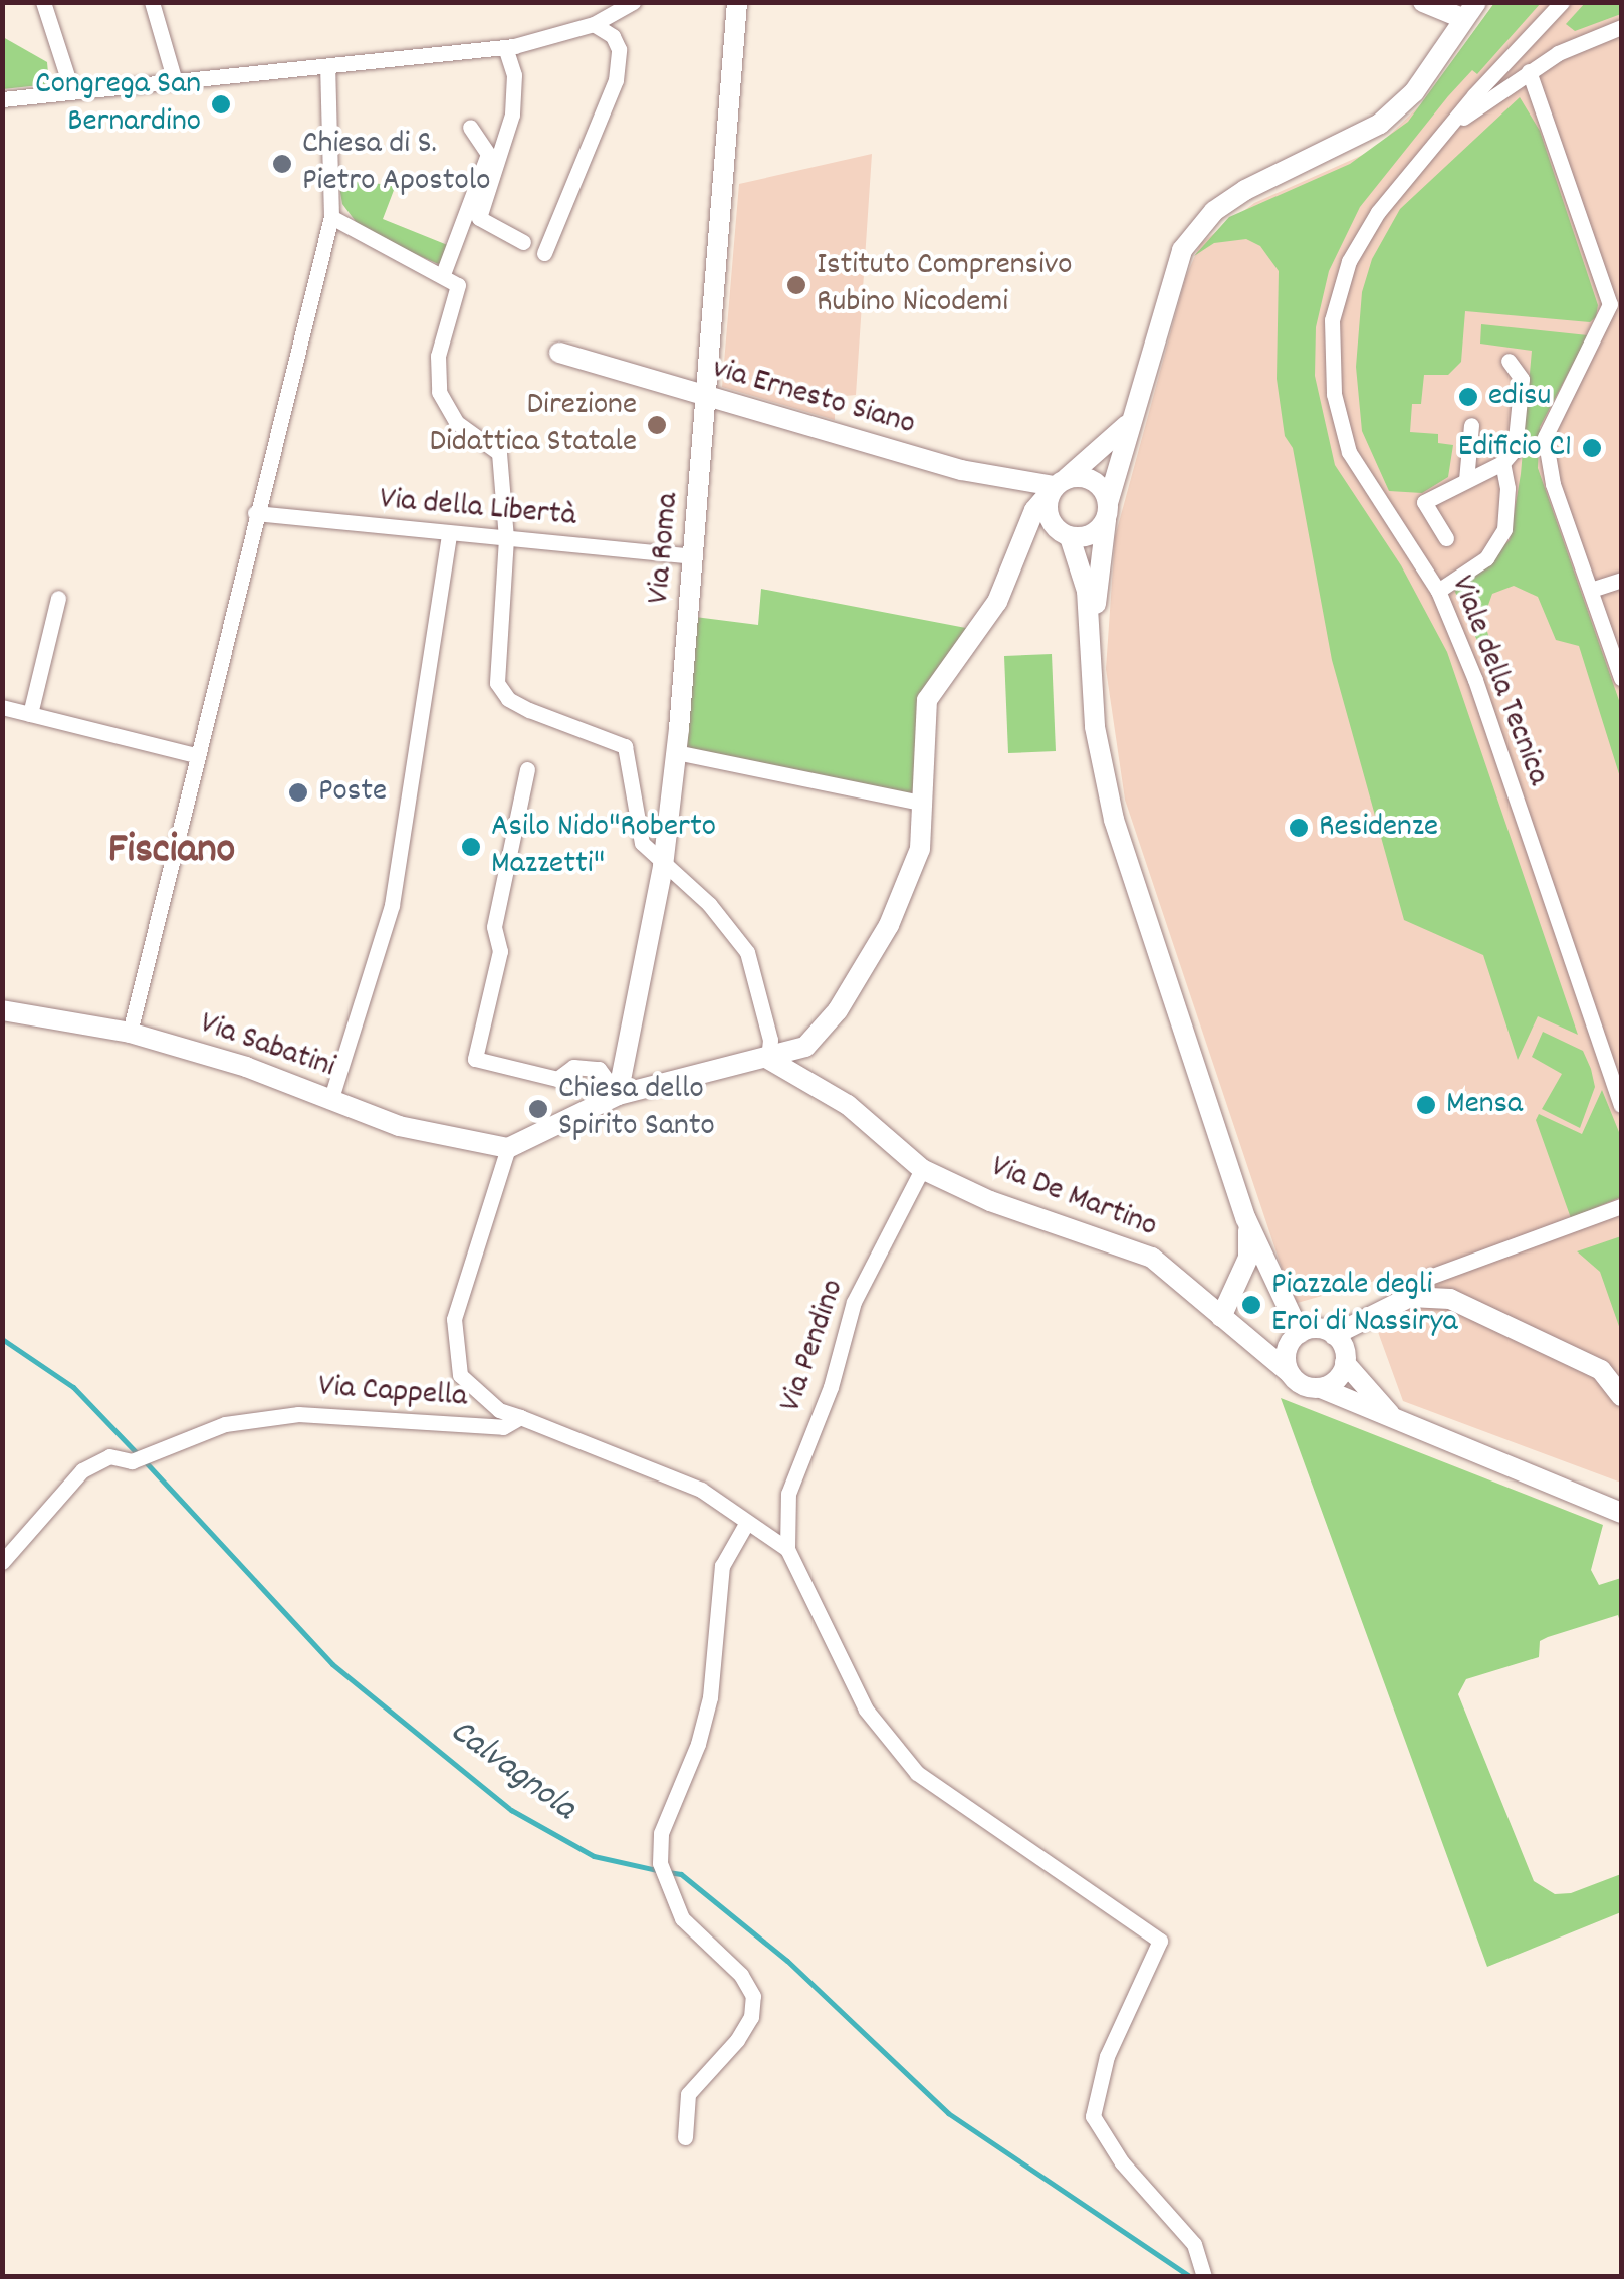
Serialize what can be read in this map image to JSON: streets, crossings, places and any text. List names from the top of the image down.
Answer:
{
  "streets": {
    "street": [
      "via Ernesto Siano",
      "Via della Libertà",
      "Via Roma",
      "Viale della Tecnica",
      "Via Sabatini",
      "Via De Martino",
      "Via Pendino",
      "Via Cappella"
    ]
  },
  "crossings": [
    ["via Ernesto Siano", "Via Roma"],
    ["Via della Libertà", "Via Roma"],
    ["Via Sabatini", "Via Cappella"],
    ["Via De Martino", "Via Pendino"]
  ],
  "districts": ["Fisciano"],
  "water": ["Calvagnola"],
  "places": [
    "Congrega San Bernardino",
    "Chiesa di S. Pietro Apostolo",
    "Istituto Comprensivo Rubino Nicodemi",
    "edisu",
    "Direzione Didattica Statale",
    "Edificio C1",
    "Poste",
    "Residenze",
    "Asilo Nido\"Roberto Mazzetti\"",
    "Mensa",
    "Chiesa dello Spirito Santo",
    "Piazzale degli Eroi di Nassirya"
  ]
}
